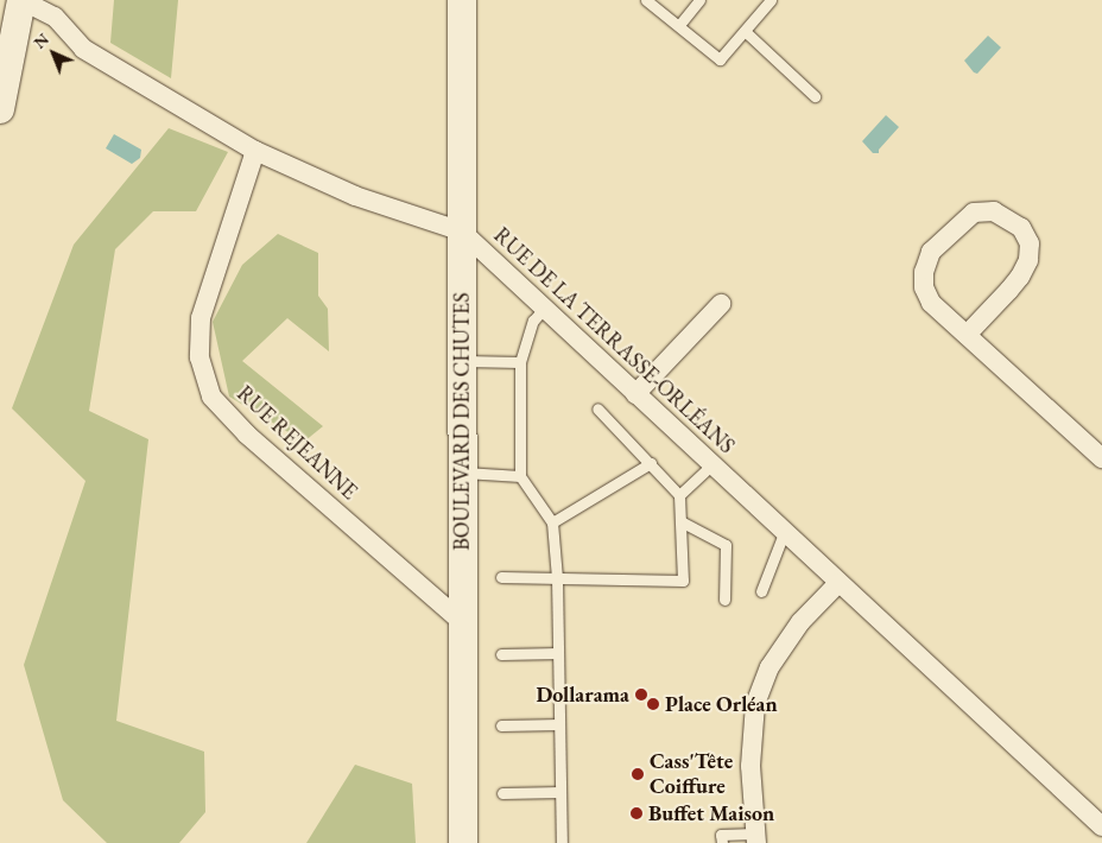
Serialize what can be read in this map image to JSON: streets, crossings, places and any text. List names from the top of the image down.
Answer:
{
  "streets": {
    "street": ["RUE DE LA TERRASSE-ORLÉANS", "BOULEVARD DES CHUTES", "RUE REJEANNE"]
  },
  "crossings": [
    ["RUE DE LA TERRASSE-ORLÉANS", "BOULEVARD DES CHUTES"],
    ["RUE DE LA TERRASSE-ORLÉANS", "RUE REJEANNE"],
    ["BOULEVARD DES CHUTES", "RUE REJEANNE"]
  ],
  "places": [
    "Dollarama",
    "Place Orléan",
    "Cass'Tête Coiffure",
    "Buffet Maison"
  ],
  "north": "top left"
}
